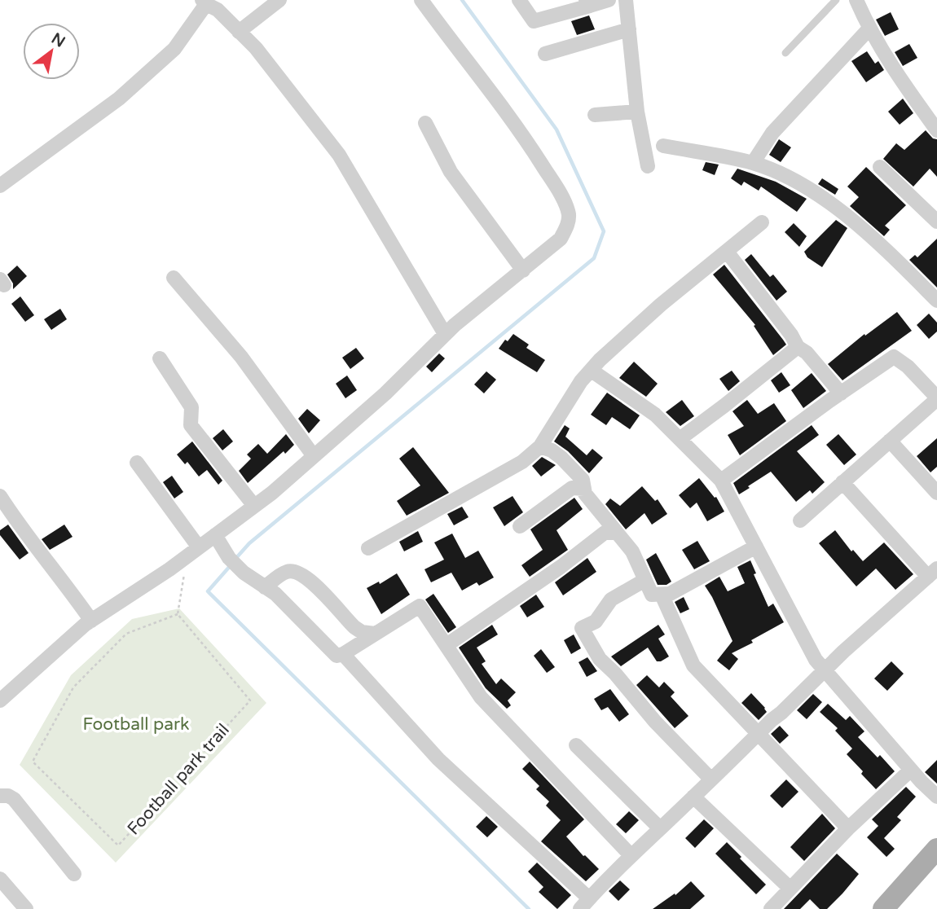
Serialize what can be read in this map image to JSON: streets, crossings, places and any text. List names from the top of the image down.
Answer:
{
  "streets": {
    "path": ["Football park trail"]
  },
  "parks": ["Football park"],
  "north": "top right"
}
